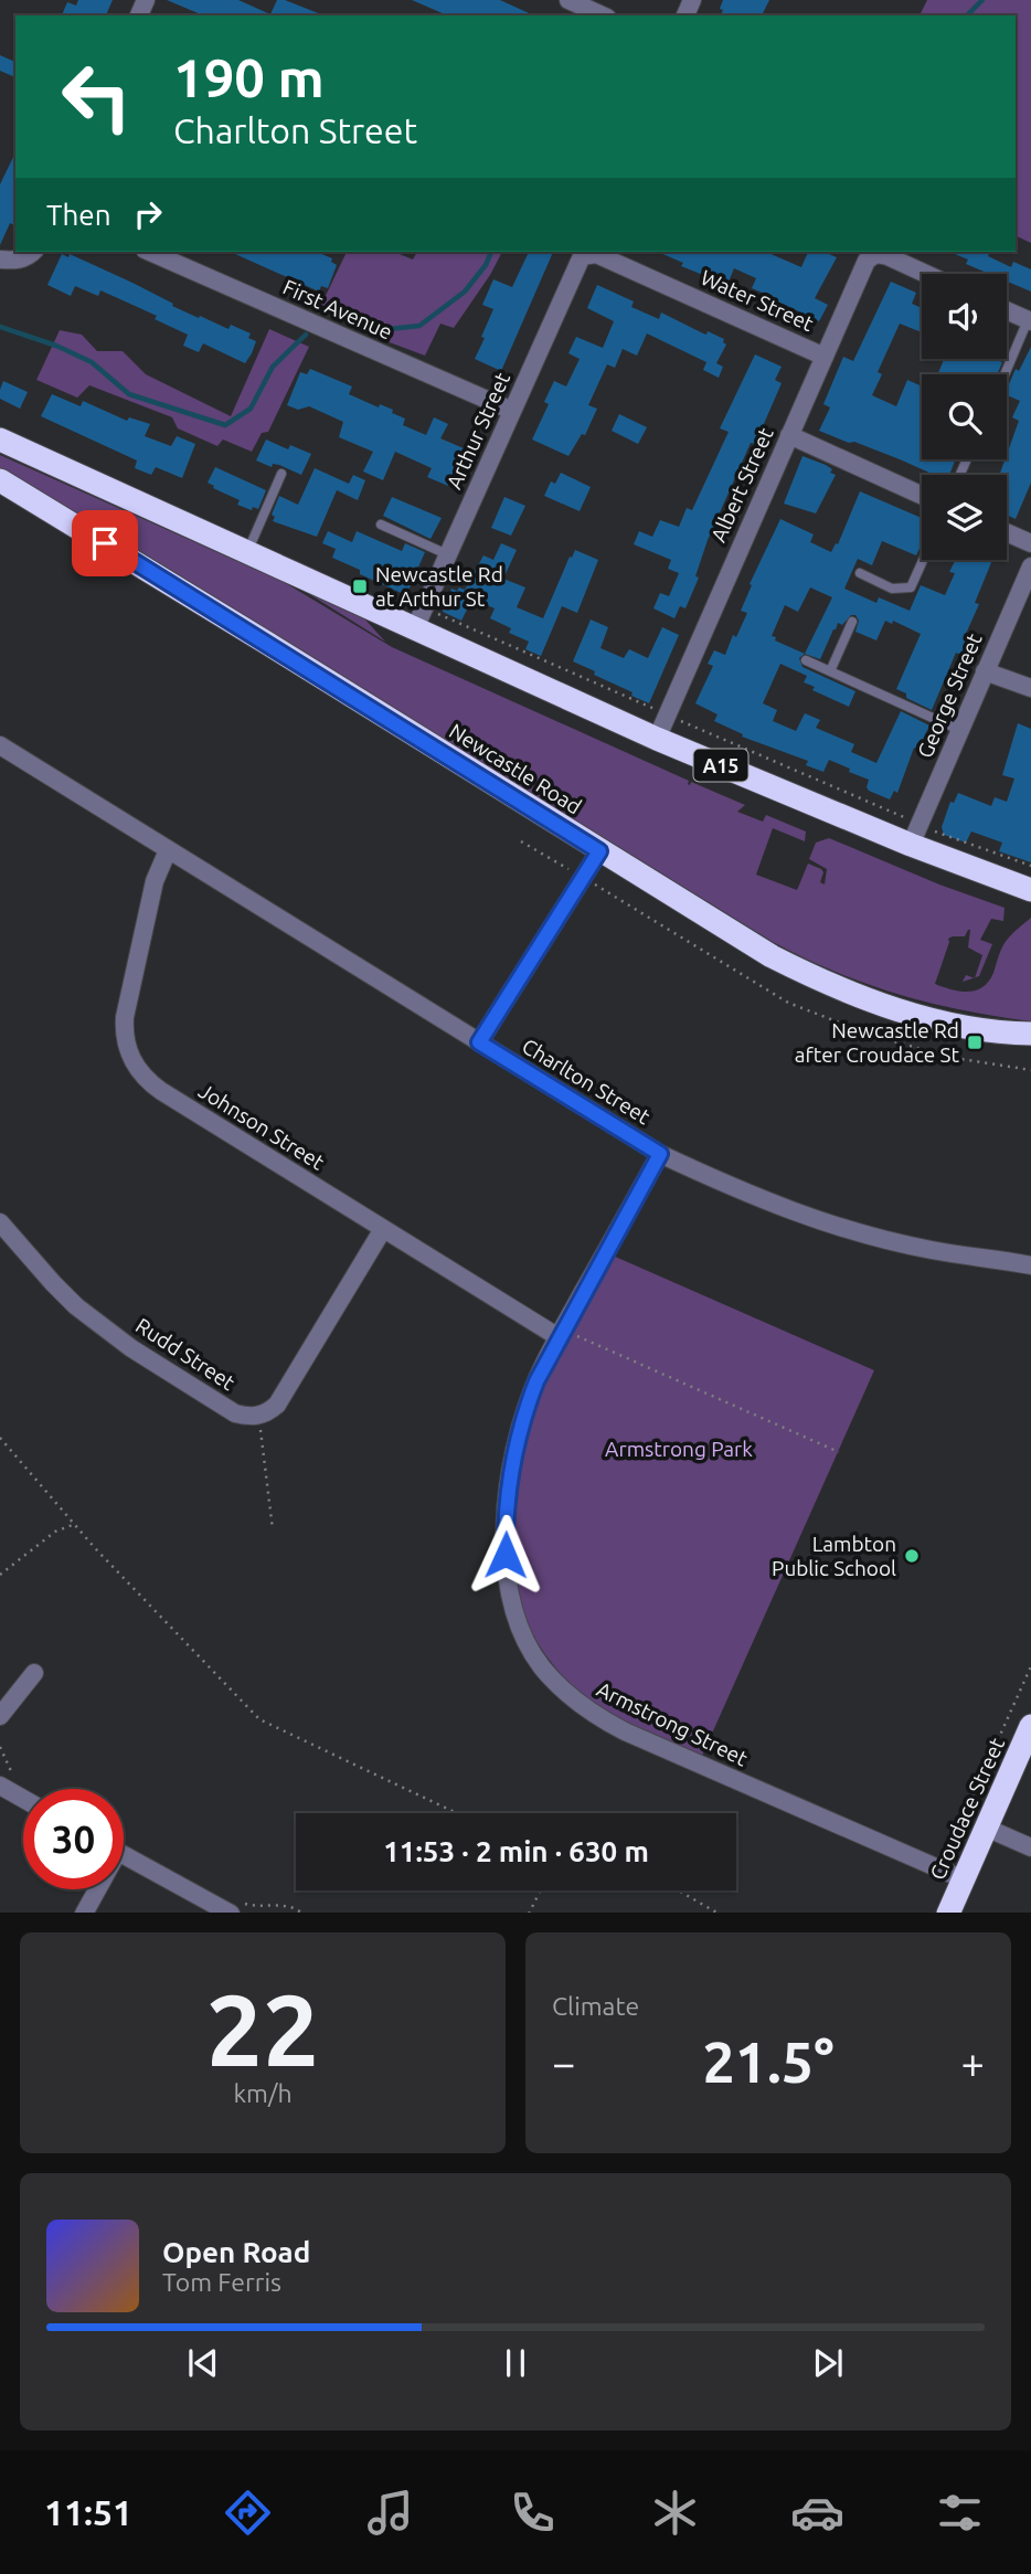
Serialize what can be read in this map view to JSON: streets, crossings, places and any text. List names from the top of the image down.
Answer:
{
  "streets": {
    "highway": ["A15", "Newcastle Road", "Croudace Street"],
    "street": [
      "Water Street",
      "First Avenue",
      "Arthur Street",
      "Albert Street",
      "George Street",
      "Charlton Street",
      "Johnson Street",
      "Rudd Street",
      "Armstrong Street"
    ]
  },
  "crossings": [
    ["Water Street", "Arthur Street"],
    ["Water Street", "Albert Street"],
    ["First Avenue", "Arthur Street"],
    ["Arthur Street", "A15"],
    ["Albert Street", "A15"],
    ["George Street", "A15"],
    ["Charlton Street", "Johnson Street"],
    ["Charlton Street", "Armstrong Street"],
    ["Johnson Street", "Armstrong Street"],
    ["Armstrong Street", "Croudace Street"]
  ],
  "parks": ["Armstrong Park"],
  "places": {
    "transit": ["Newcastle Rd at Arthur St", "Newcastle Rd after Croudace St"],
    "other": ["Lambton Public School"]
  },
  "page": {
    "turn": ["190 m", "Charlton Street"],
    "then": "Then",
    "limit": "30",
    "trip": "11:53 · 2 min · 630 m",
    "tile": [
      ["22", "km/h"],
      "Climate"
    ],
    "heat": ["−", "21.5°", "+"],
    "song": ["Open Road", "Tom Ferris"],
    "tabs": "11:51"
  }
}
